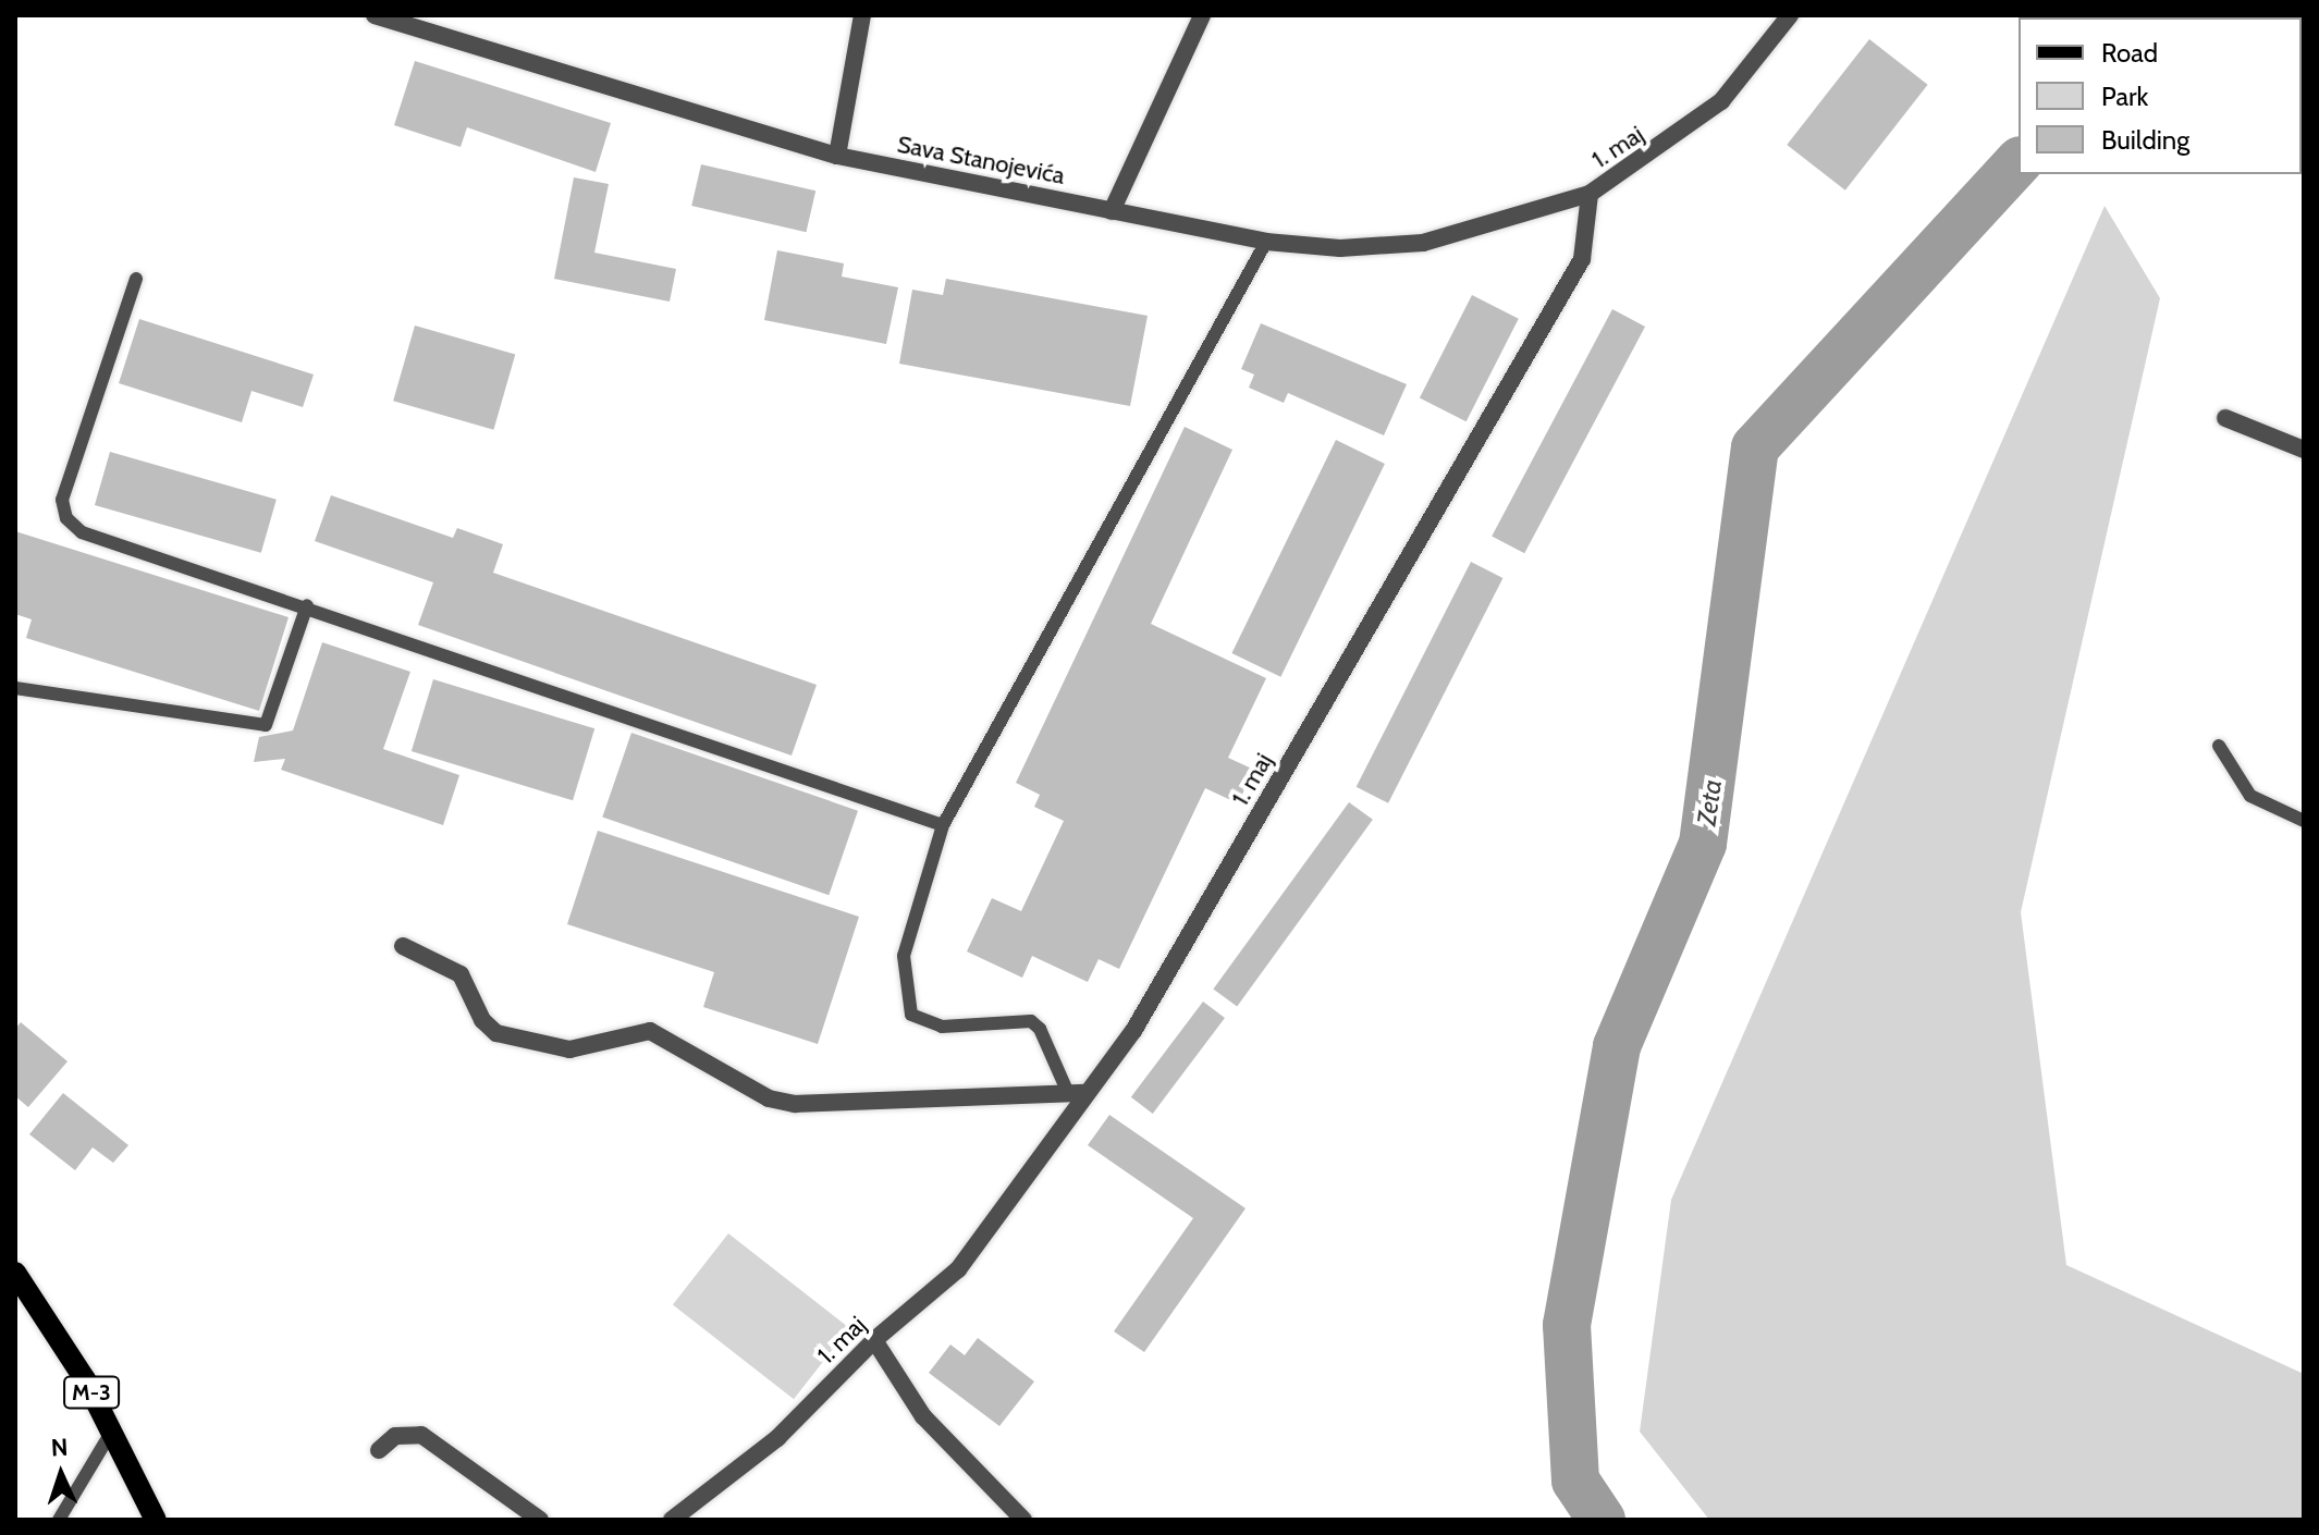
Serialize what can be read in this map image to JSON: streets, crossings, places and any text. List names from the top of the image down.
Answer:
{
  "streets": {
    "main road": ["M-3"],
    "street": ["1. maj", "Sava Stanojevića"]
  },
  "crossings": [
    ["1. maj", "Sava Stanojevića"]
  ],
  "water": ["Zeta"],
  "legend": ["Road", "Park", "Building"],
  "north": "top"
}
